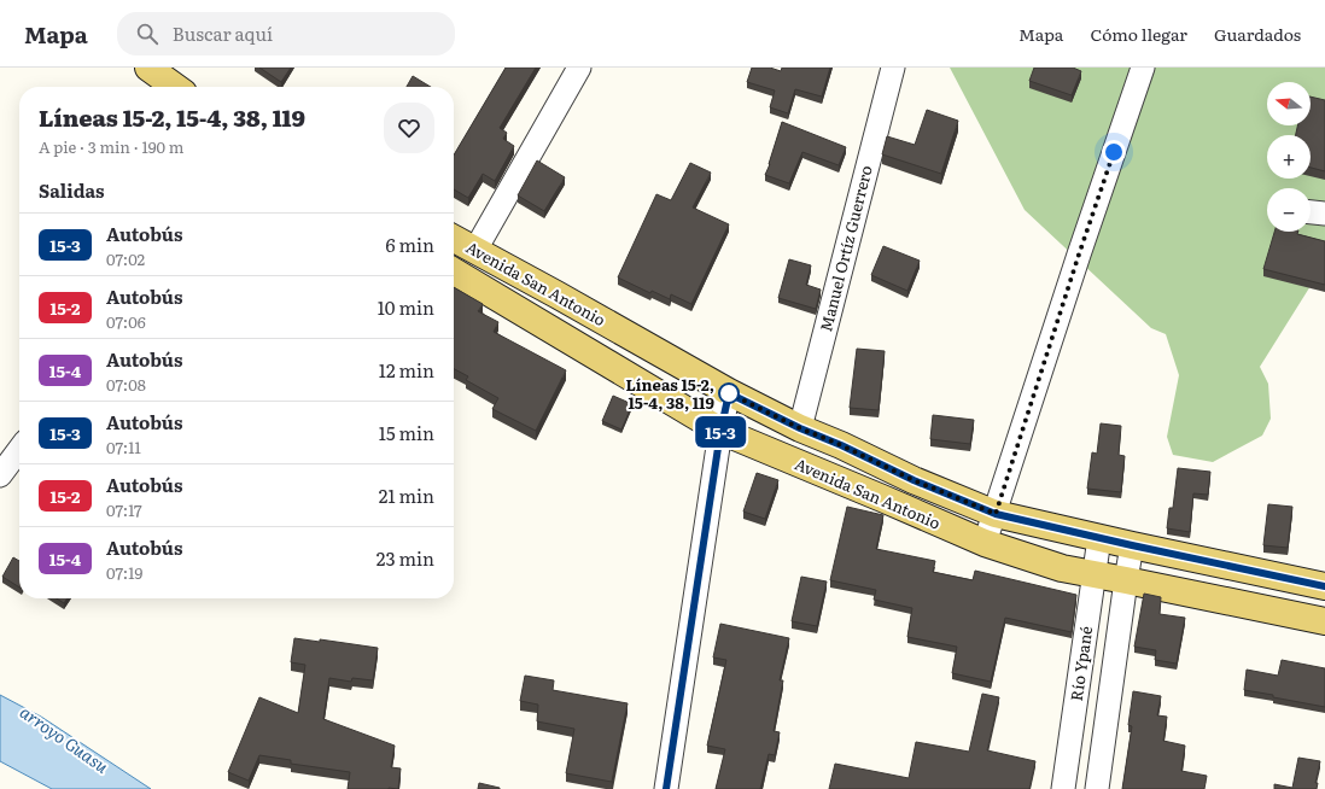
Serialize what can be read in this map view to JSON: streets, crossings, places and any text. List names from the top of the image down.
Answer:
{
  "streets": {
    "main road": ["Avenida San Antonio"],
    "street": ["Manuel Ortíz Guerrero", "Río Ypané"]
  },
  "crossings": [
    ["Manuel Ortíz Guerrero", "Avenida San Antonio"],
    ["Avenida San Antonio", "Río Ypané"]
  ],
  "water": ["arroyo Guasu"],
  "places": ["Líneas 15-2, 15-4, 38, 119"],
  "lines": ["bus line 15-3"],
  "north": "left",
  "page": {
    "header": "Mapa",
    "search": "Buscar aquí",
    "nav": ["Mapa", "Cómo llegar", "Guardados"],
    "on_map": "15-3",
    "map_buttons": ["+", "−"],
    "heading": [
      ["Líneas 15-2, 15-4, 38, 119", "A pie · 3 min · 190 m"],
      "Salidas"
    ],
    "list": [
      {
        "mark": "15-3",
        "name": "Autobús",
        "note": "07:02",
        "value": "6 min"
      },
      {
        "mark": "15-2",
        "name": "Autobús",
        "note": "07:06",
        "value": "10 min"
      },
      {
        "mark": "15-4",
        "name": "Autobús",
        "note": "07:08",
        "value": "12 min"
      },
      {
        "mark": "15-3",
        "name": "Autobús",
        "note": "07:11",
        "value": "15 min"
      },
      {
        "mark": "15-2",
        "name": "Autobús",
        "note": "07:17",
        "value": "21 min"
      },
      {
        "mark": "15-4",
        "name": "Autobús",
        "note": "07:19",
        "value": "23 min"
      }
    ]
  }
}
